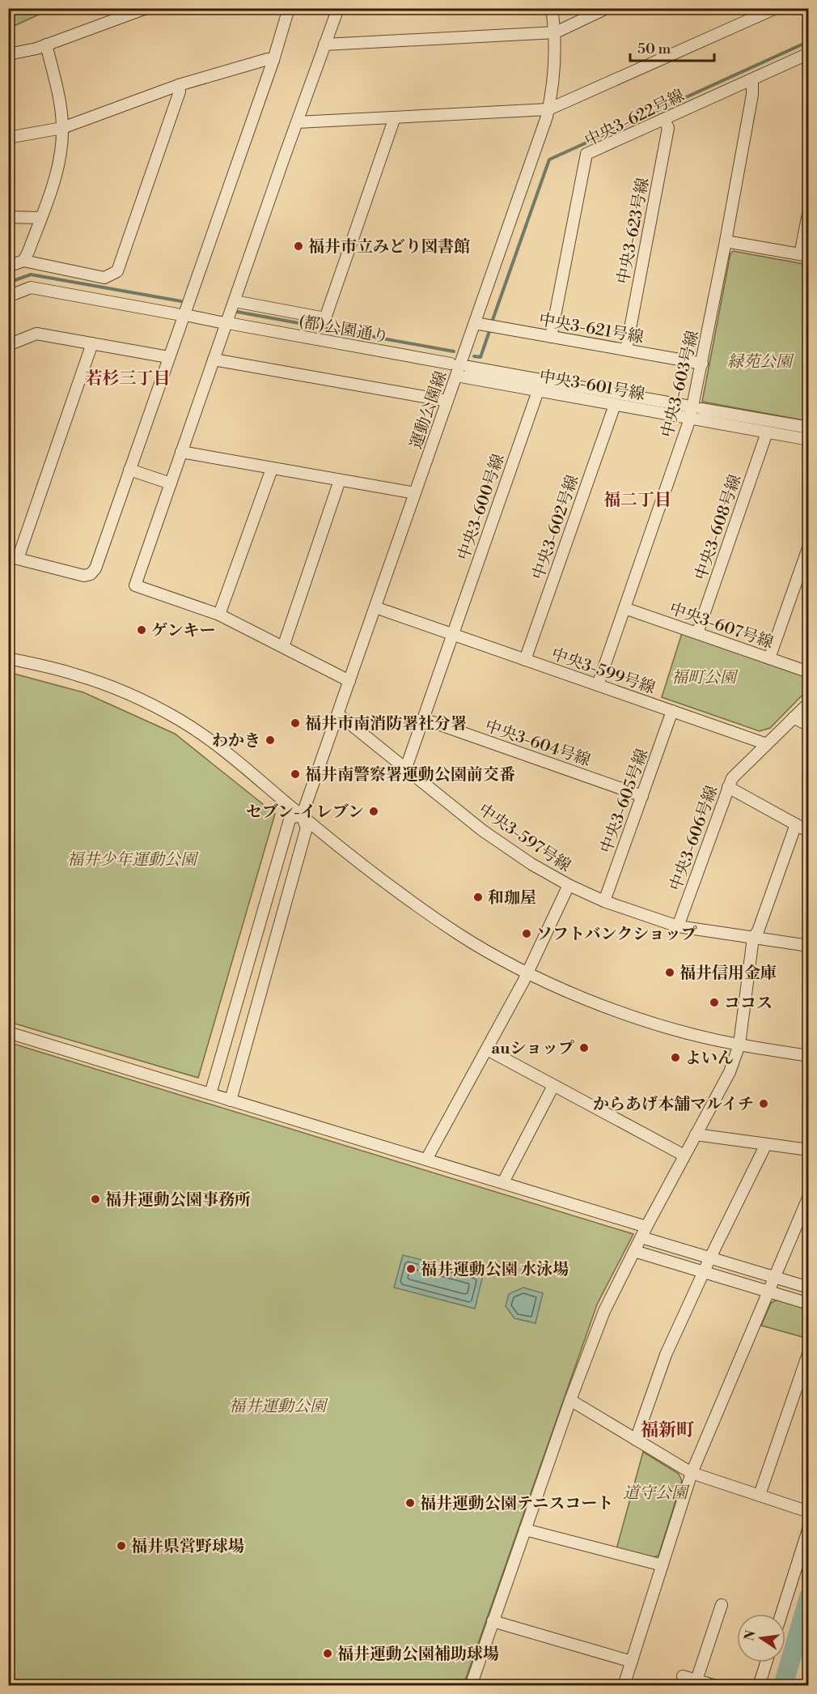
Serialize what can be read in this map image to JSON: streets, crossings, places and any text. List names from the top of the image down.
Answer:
{
  "streets": {
    "street": [
      "中央3-622号線",
      "中央3-623号線",
      "中央3-621号線",
      "(都)公園通り",
      "中央3-603号線",
      "中央3-601号線",
      "運動公園線",
      "中央3-600号線",
      "中央3-602号線",
      "中央3-608号線",
      "中央3-607号線",
      "中央3-599号線",
      "中央3-604号線",
      "中央3-605号線",
      "中央3-597号線",
      "中央3-606号線"
    ]
  },
  "crossings": [
    ["中央3-622号線", "中央3-623号線"],
    ["中央3-622号線", "中央3-621号線"],
    ["中央3-622号線", "中央3-603号線"],
    ["中央3-623号線", "中央3-621号線"],
    ["中央3-621号線", "中央3-603号線"],
    ["中央3-621号線", "運動公園線"],
    ["中央3-603号線", "中央3-601号線"],
    ["中央3-603号線", "中央3-607号線"],
    ["中央3-603号線", "中央3-599号線"],
    ["中央3-601号線", "運動公園線"],
    ["中央3-601号線", "中央3-600号線"],
    ["中央3-601号線", "中央3-602号線"],
    ["中央3-601号線", "中央3-608号線"],
    ["運動公園線", "中央3-599号線"],
    ["運動公園線", "中央3-597号線"],
    ["中央3-600号線", "中央3-599号線"],
    ["中央3-600号線", "中央3-604号線"],
    ["中央3-600号線", "中央3-597号線"],
    ["中央3-602号線", "中央3-599号線"],
    ["中央3-608号線", "中央3-607号線"],
    ["中央3-599号線", "中央3-605号線"],
    ["中央3-599号線", "中央3-606号線"],
    ["中央3-604号線", "中央3-605号線"],
    ["中央3-605号線", "中央3-597号線"],
    ["中央3-597号線", "中央3-606号線"]
  ],
  "districts": ["若杉三丁目", "福二丁目", "福新町"],
  "parks": [
    "緑苑公園",
    "福町公園",
    "福井少年運動公園",
    "福井運動公園",
    "道守公園"
  ],
  "places": [
    "福井市立みどり図書館",
    "ゲンキー",
    "福井市南消防署社分署",
    "わかき",
    "福井南警察署運動公園前交番",
    "セブン-イレブン",
    "和珈屋",
    "ソフトバンクショップ",
    "福井信用金庫",
    "ココス",
    "auショップ",
    "よいん",
    "からあげ本舗マルイチ",
    "福井運動公園事務所",
    "福井運動公園 水泳場",
    "福井運動公園テニスコート",
    "福井県営野球場",
    "福井運動公園補助球場"
  ],
  "scale_bar": "50 m",
  "north": "left"
}
